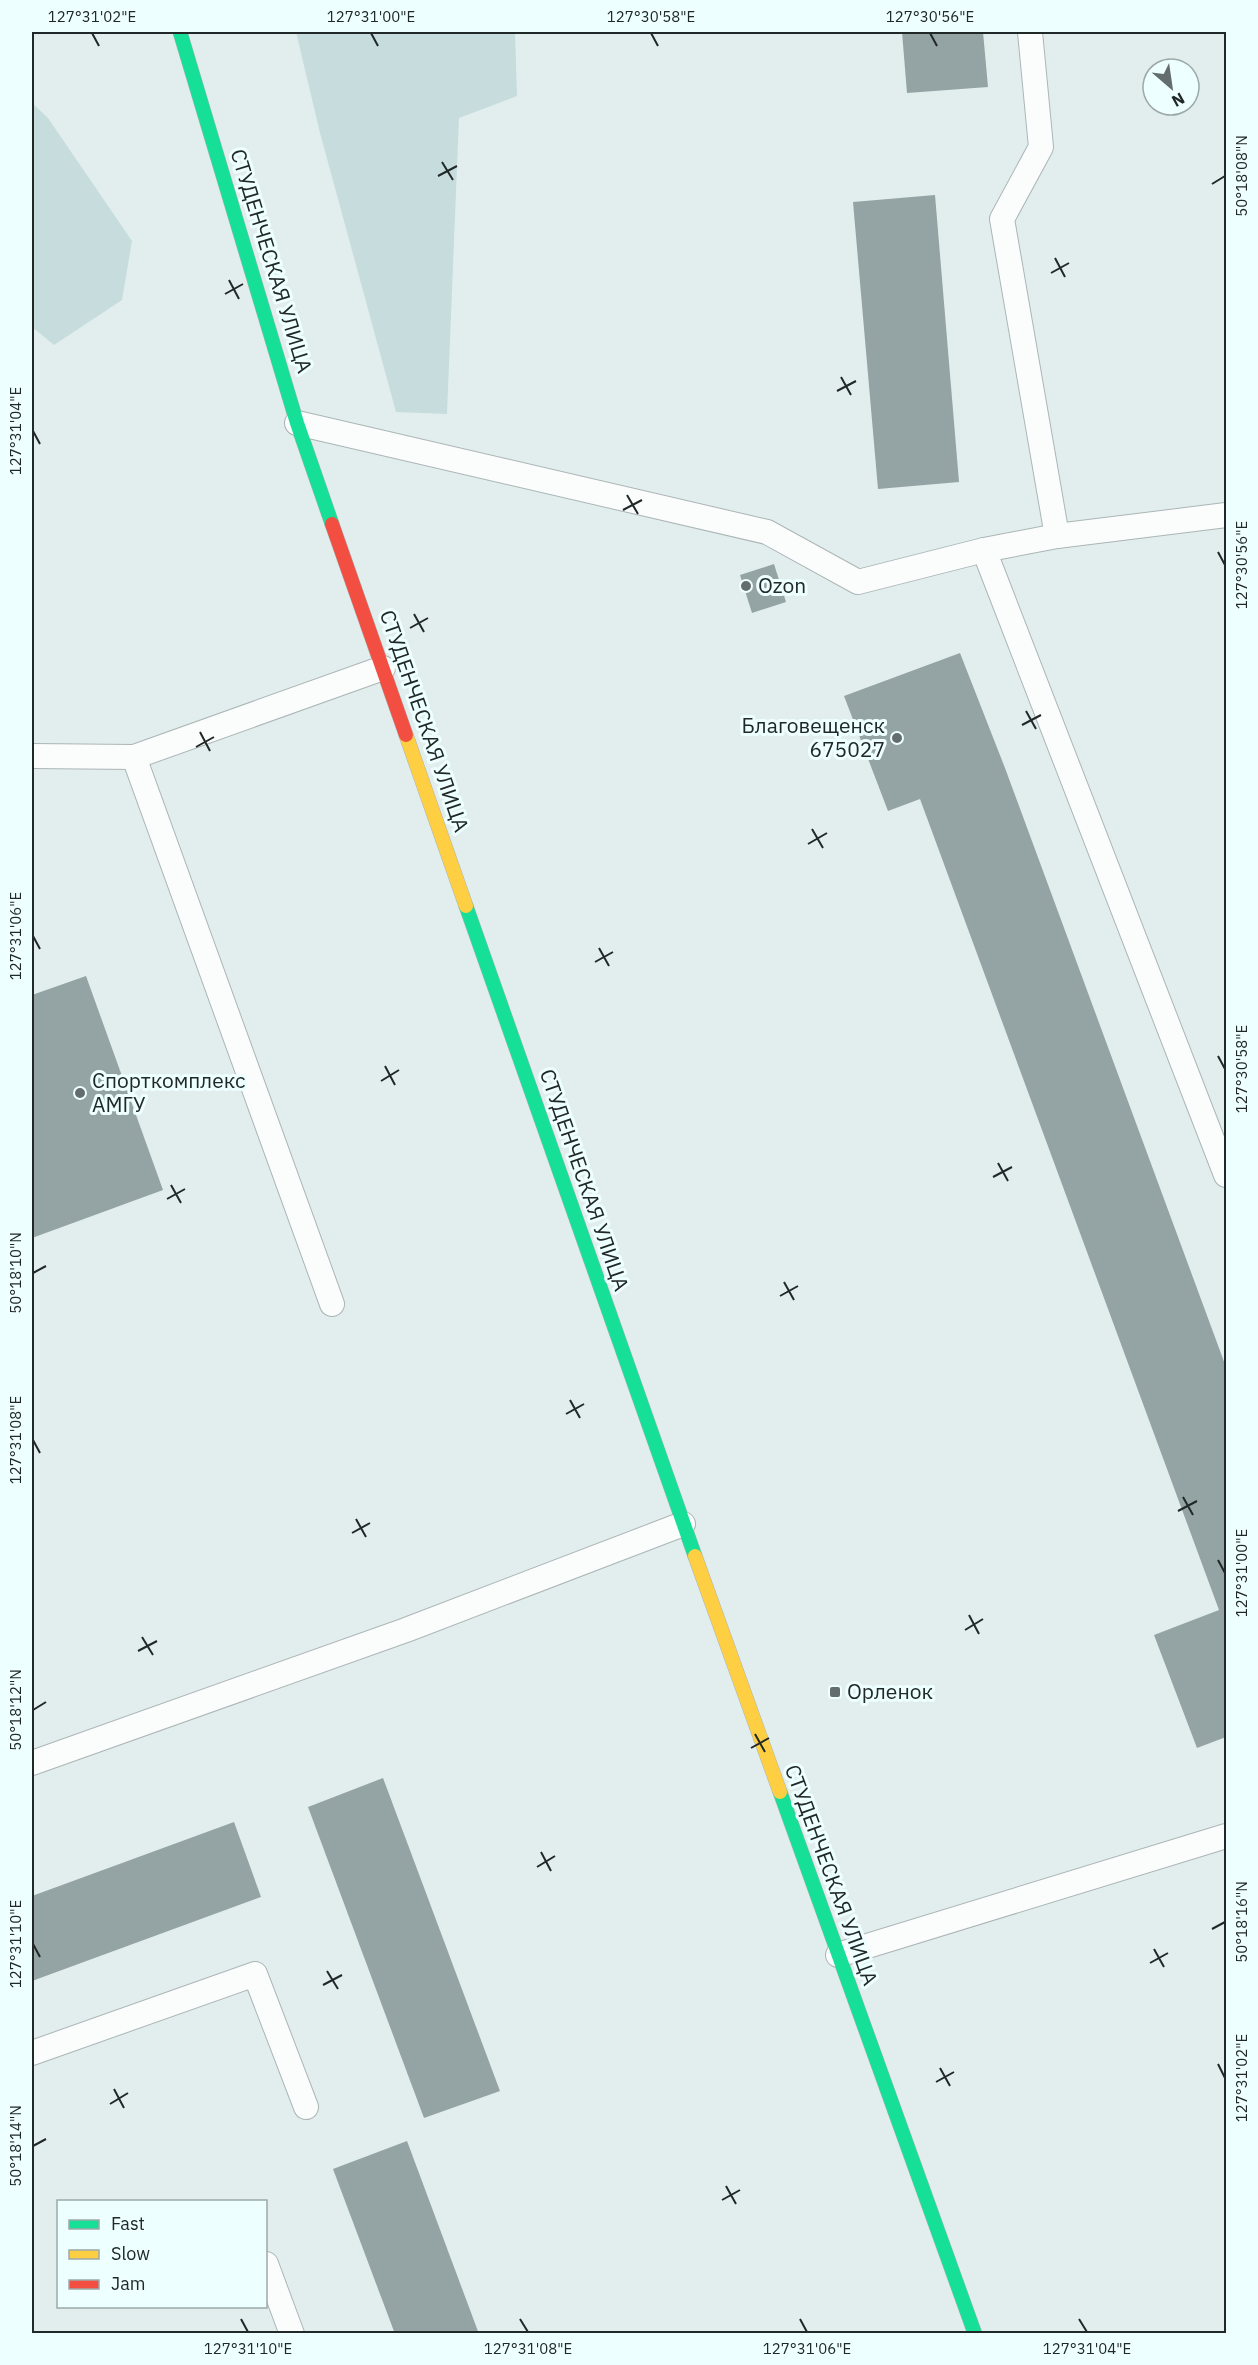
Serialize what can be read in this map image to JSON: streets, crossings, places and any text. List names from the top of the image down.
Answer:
{
  "streets": {
    "street": ["СТУДЕНЧЕСКАЯ УЛИЦА"]
  },
  "places": {
    "other": ["Ozon", "Благовещенск 675027", "Спорткомплекс АМГУ"],
    "transit": ["Орленок"]
  },
  "legend": ["Fast", "Slow", "Jam"],
  "north": "bottom right",
  "coordinates": [
    "127°31'02\"E",
    "127°31'00\"E",
    "127°30'58\"E",
    "127°30'56\"E",
    "50°18'08\"N",
    "127°31'04\"E",
    "127°31'06\"E",
    "50°18'10\"N",
    "127°31'08\"E",
    "50°18'12\"N",
    "50°18'16\"N",
    "127°31'10\"E",
    "50°18'14\"N"
  ]
}
